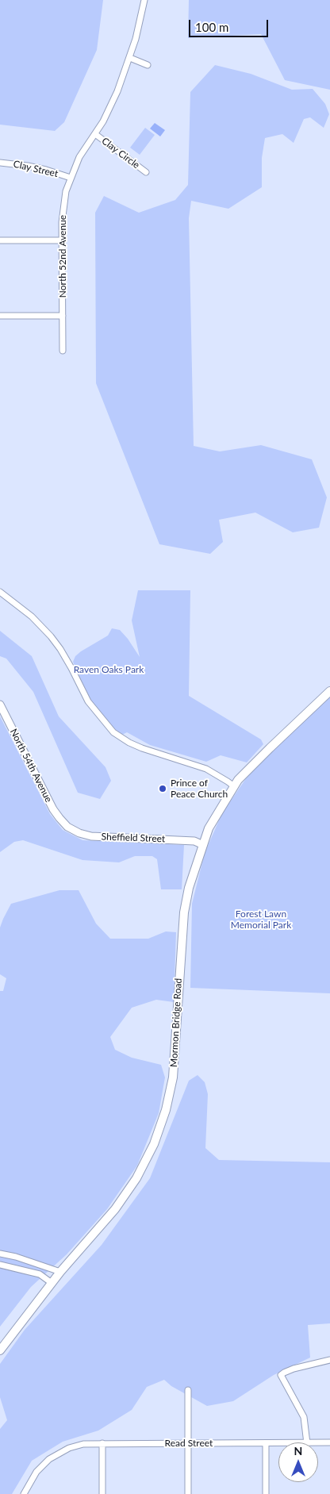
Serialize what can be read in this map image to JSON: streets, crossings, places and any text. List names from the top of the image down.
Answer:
{
  "streets": {
    "main road": ["Mormon Bridge Road"],
    "street": [
      "Clay Circle",
      "Clay Street",
      "North 52nd Avenue",
      "North 54th Avenue",
      "Sheffield Street",
      "Read Street"
    ]
  },
  "crossings": [
    ["Clay Circle", "North 52nd Avenue"],
    ["Clay Street", "North 52nd Avenue"],
    ["North 54th Avenue", "Sheffield Street"],
    ["Sheffield Street", "Mormon Bridge Road"]
  ],
  "parks": ["Raven Oaks Park", "Forest Lawn Memorial Park"],
  "places": ["Prince of Peace Church"],
  "scale_bar": "100 m",
  "north": "top"
}
